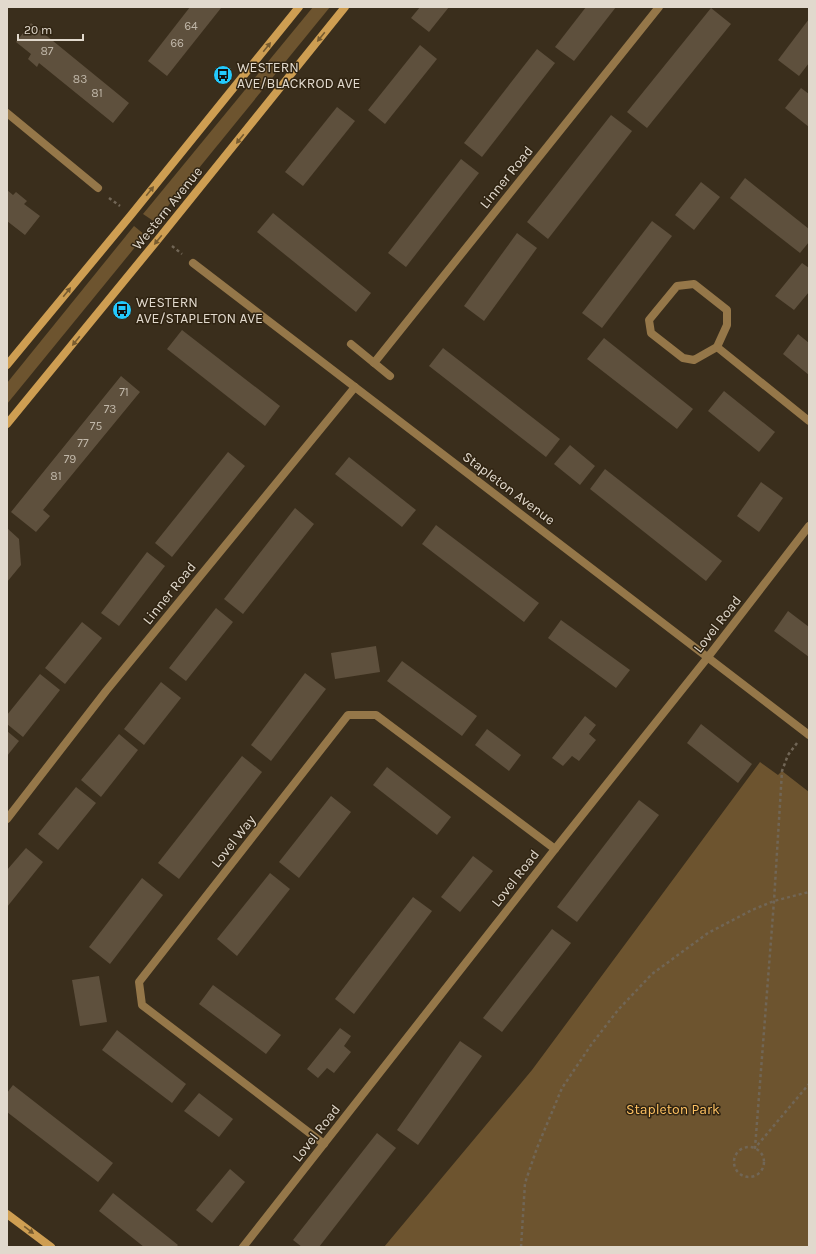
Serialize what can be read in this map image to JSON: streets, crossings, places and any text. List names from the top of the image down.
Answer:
{
  "streets": {
    "street": [
      "Linner Road",
      "Western Avenue",
      "Stapleton Avenue",
      "Lovel Road",
      "Lovel Way"
    ]
  },
  "crossings": [
    ["Linner Road", "Stapleton Avenue"],
    ["Stapleton Avenue", "Lovel Road"],
    ["Lovel Road", "Lovel Way"]
  ],
  "parks": ["Stapleton Park"],
  "places": {
    "bus stop": ["WESTERN AVE/BLACKROD AVE", "WESTERN AVE/STAPLETON AVE"]
  },
  "house_numbers": [
    "64",
    "66",
    "87",
    "83",
    "81",
    "71",
    "73",
    "75",
    "77",
    "79",
    "81"
  ],
  "scale_bar": "20 m"
}
